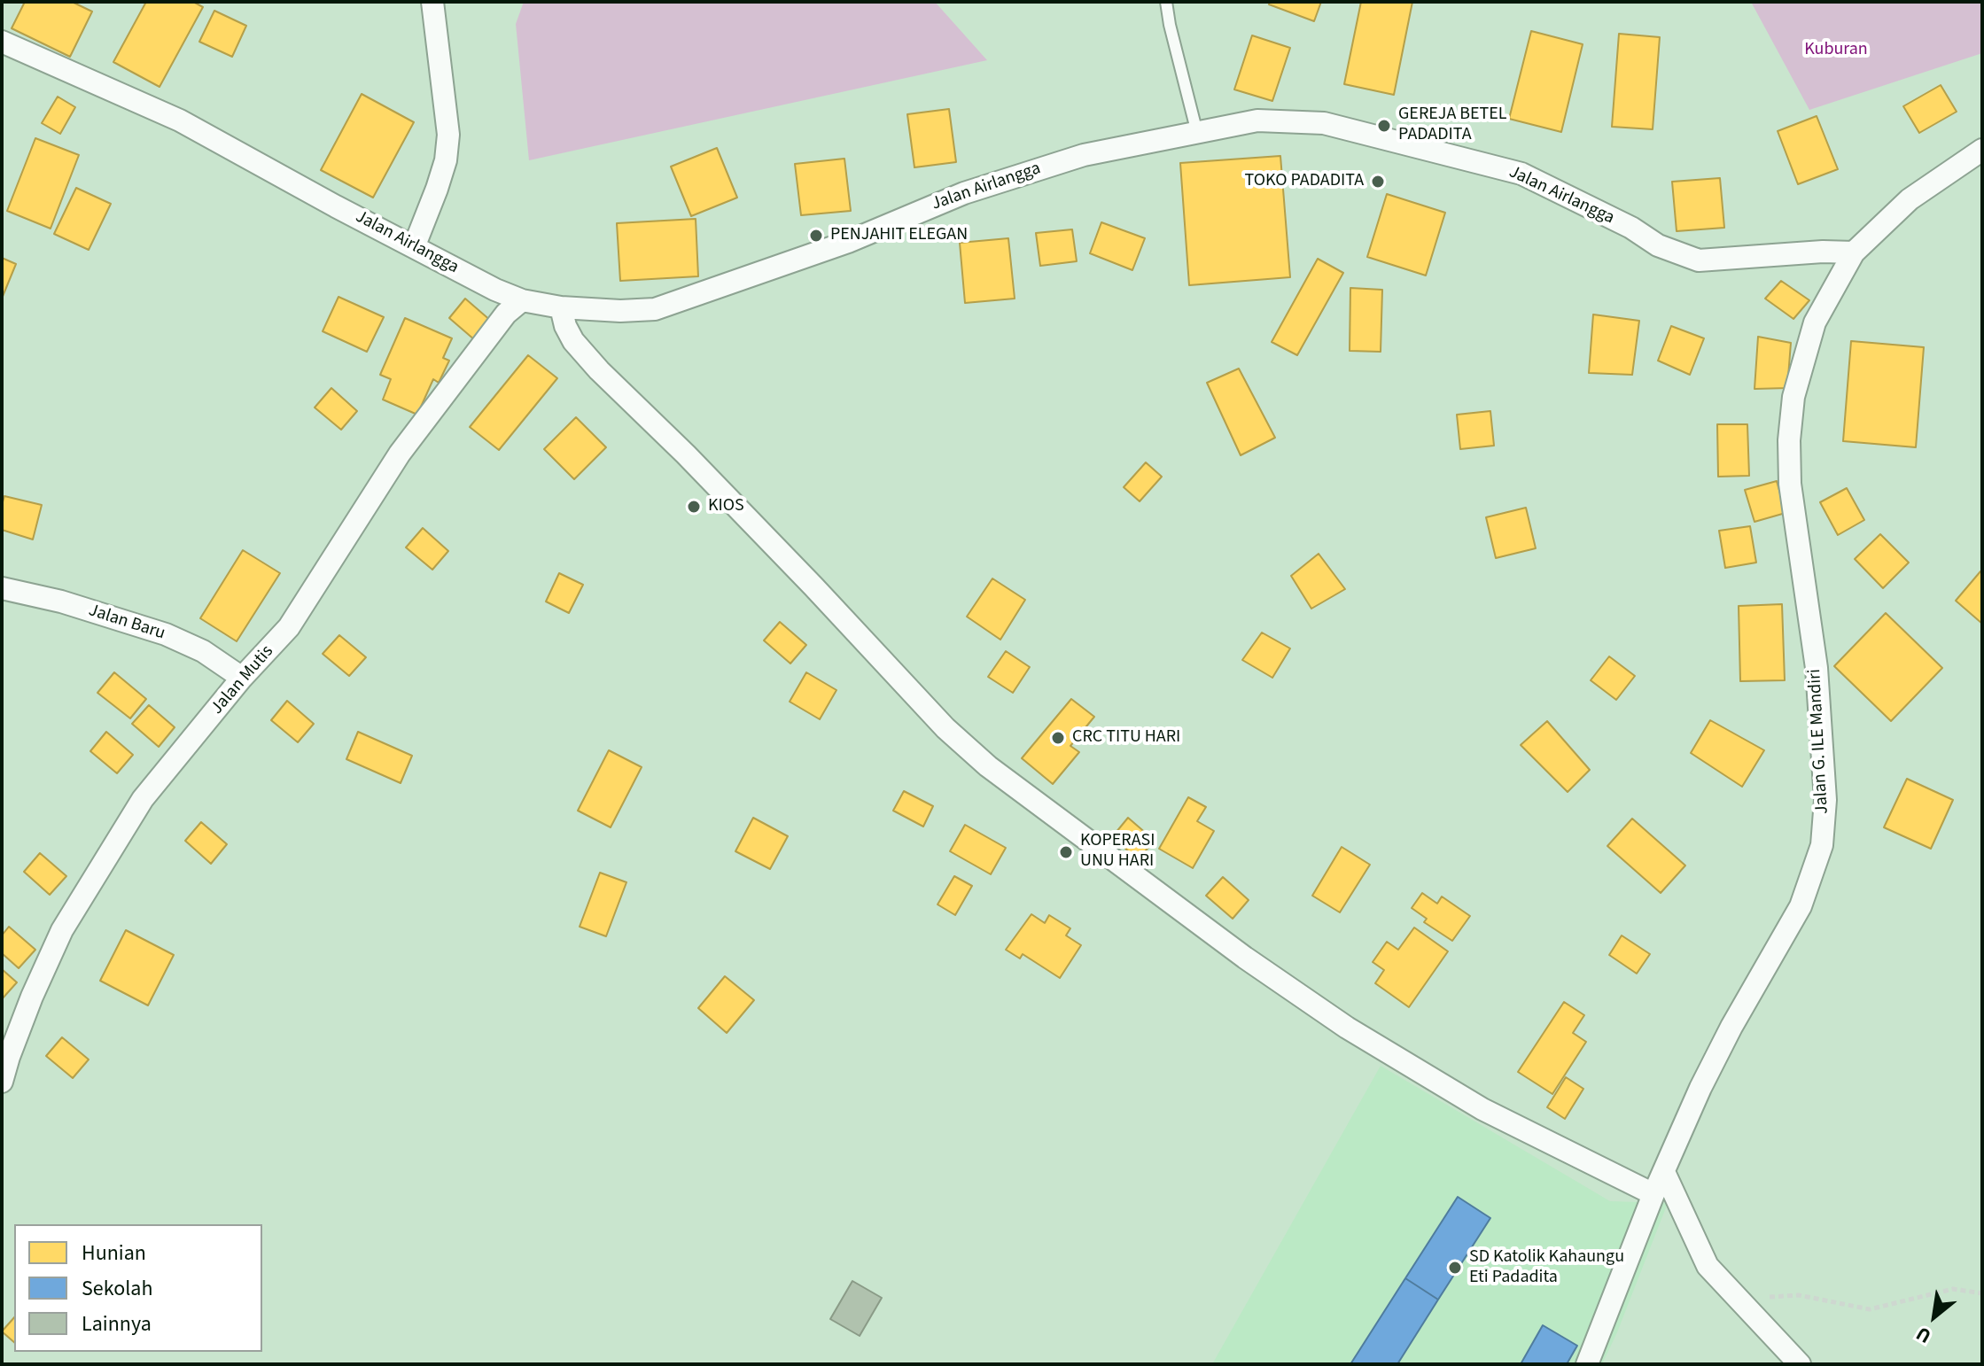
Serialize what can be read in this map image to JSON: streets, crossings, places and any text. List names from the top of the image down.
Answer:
{
  "streets": {
    "street": [
      "Jalan Airlangga",
      "Jalan Baru",
      "Jalan Mutis",
      "Jalan G. ILE Mandiri"
    ]
  },
  "crossings": [
    ["Jalan Airlangga", "Jalan Mutis"],
    ["Jalan Airlangga", "Jalan G. ILE Mandiri"],
    ["Jalan Baru", "Jalan Mutis"]
  ],
  "parks": ["Kuburan"],
  "places": [
    "GEREJA BETEL PADADITA",
    "TOKO PADADITA",
    "PENJAHIT ELEGAN",
    "KIOS",
    "CRC TITU HARI",
    "KOPERASI UNU HARI",
    "SD Katolik Kahaungu Eti Padadita"
  ],
  "legend": ["Hunian", "Sekolah", "Lainnya"],
  "north": "bottom left"
}
